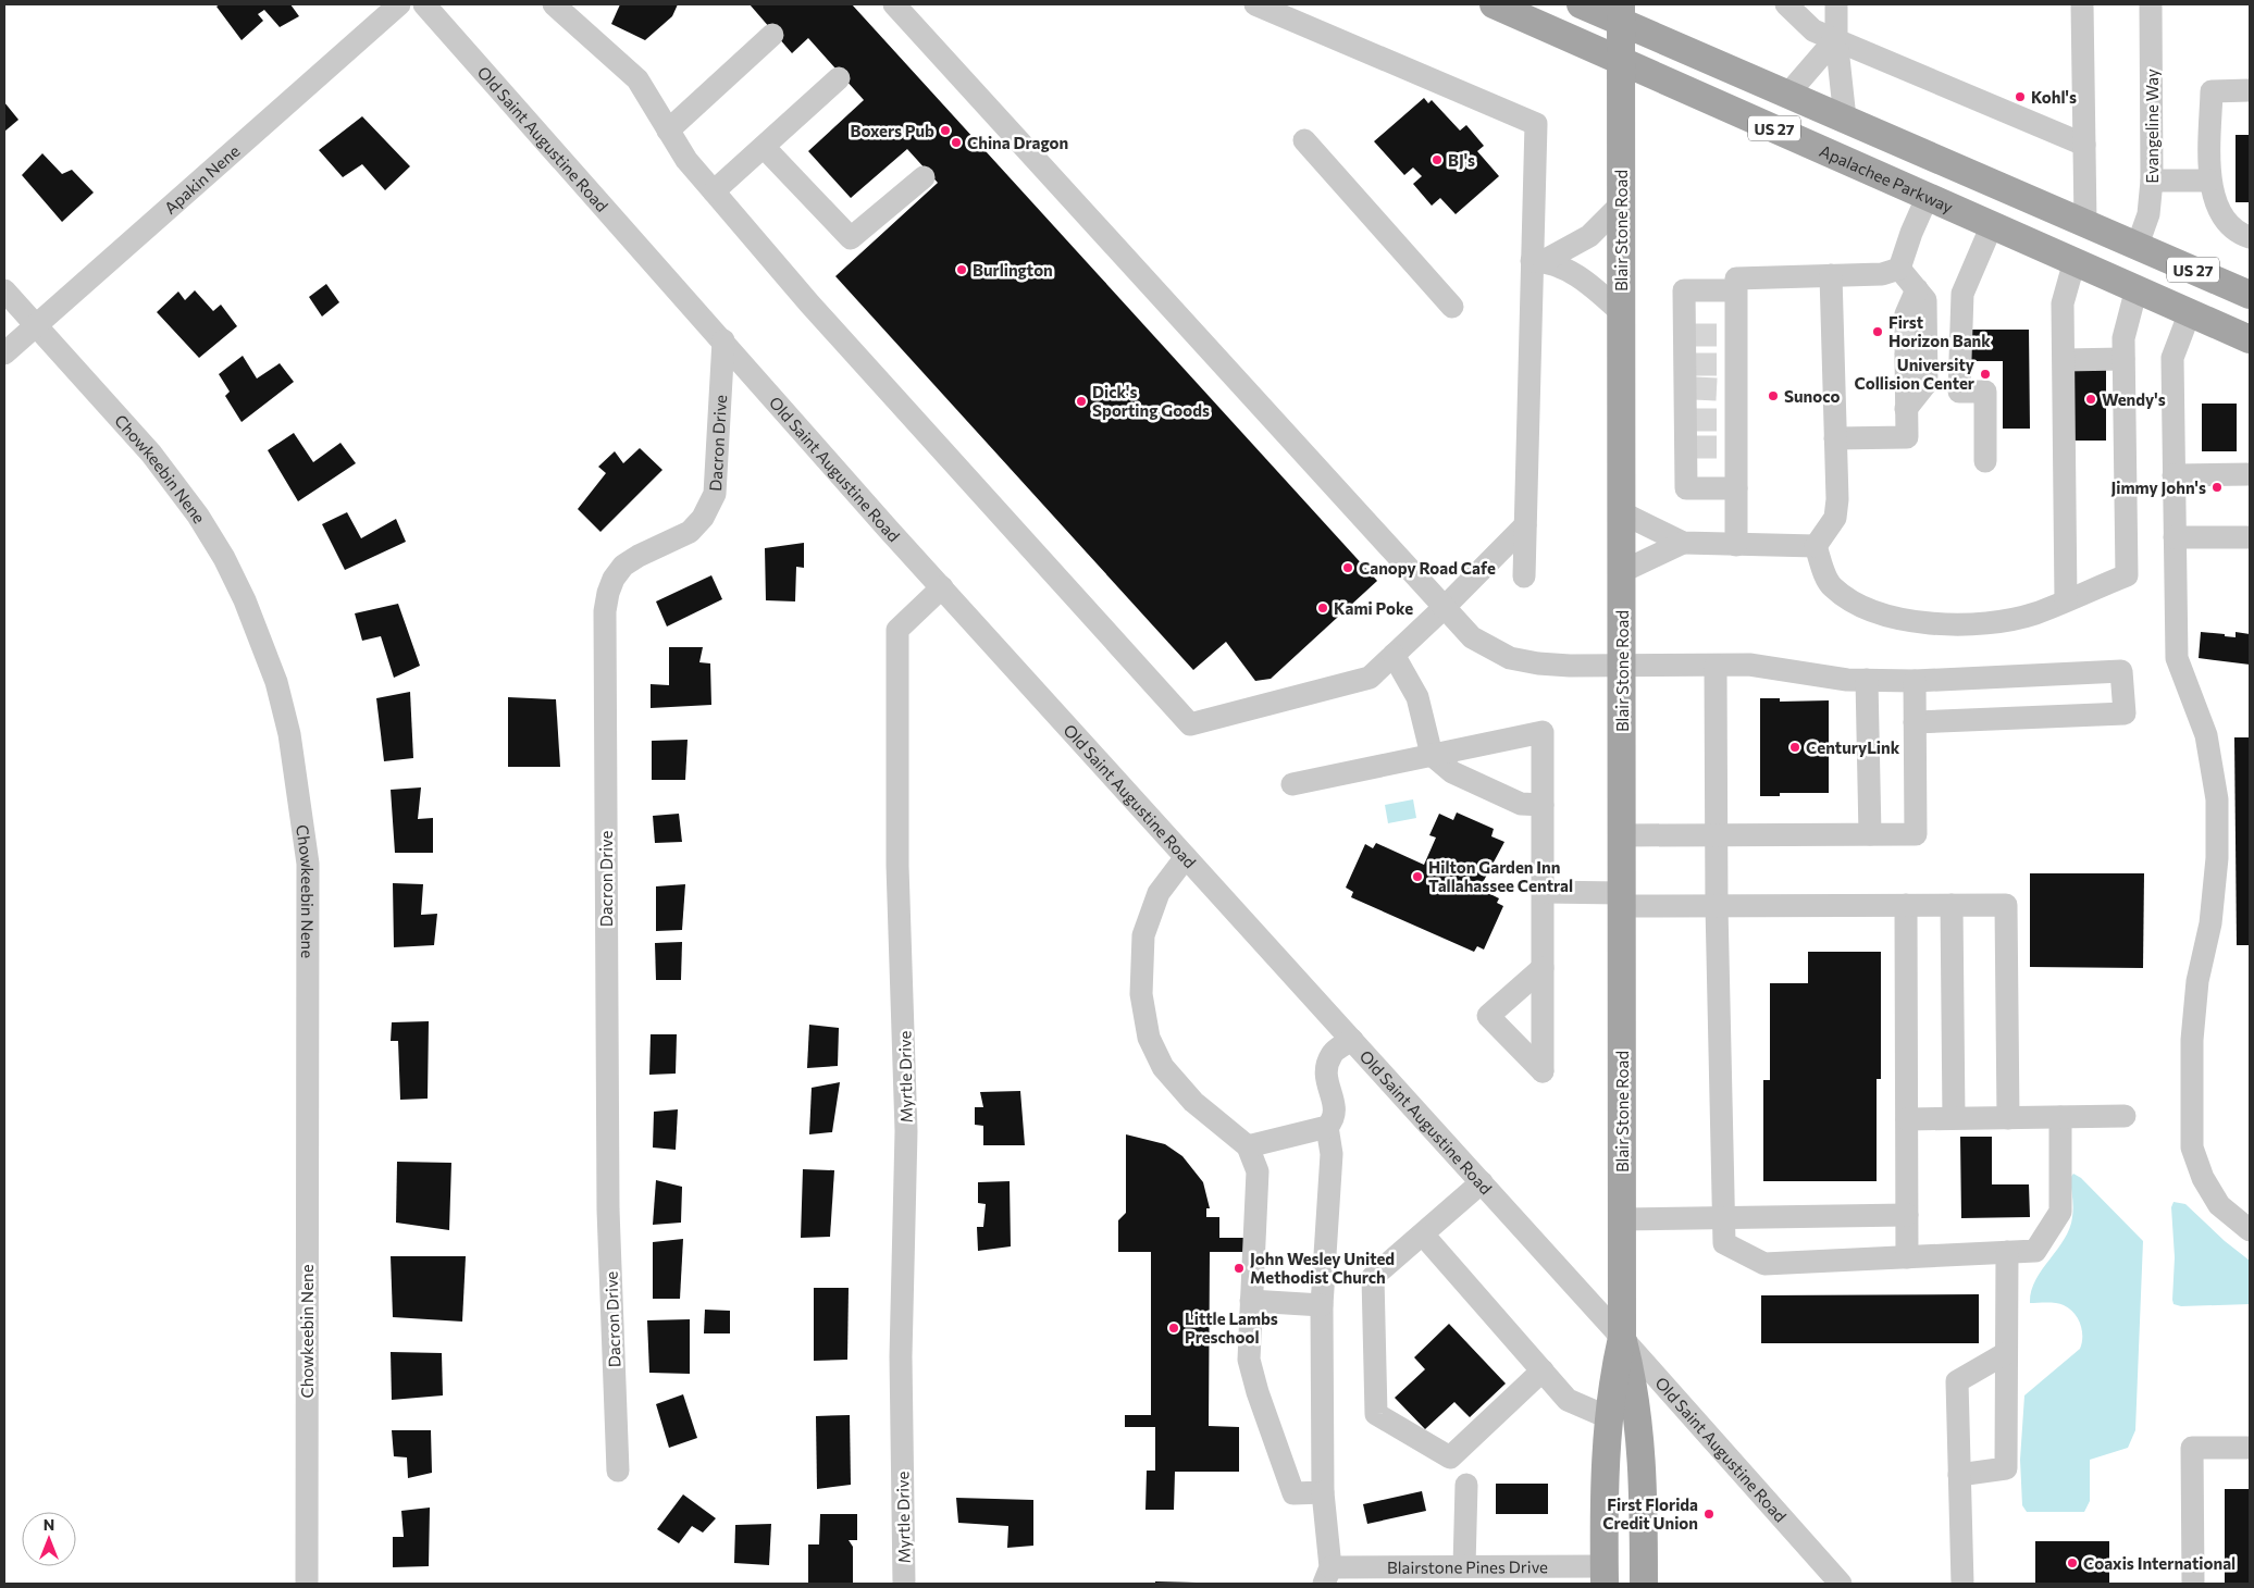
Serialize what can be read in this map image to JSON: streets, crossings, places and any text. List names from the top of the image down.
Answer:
{
  "streets": {
    "main road": ["US 27", "Apalachee Parkway", "Blair Stone Road"],
    "street": [
      "Evangeline Way",
      "Old Saint Augustine Road",
      "Apakin Nene",
      "Dacron Drive",
      "Chowkeebin Nene",
      "Myrtle Drive",
      "Blairstone Pines Drive"
    ]
  },
  "crossings": [
    ["Evangeline Way", "US 27"],
    ["US 27", "Blair Stone Road"],
    ["Old Saint Augustine Road", "Blair Stone Road"],
    ["Old Saint Augustine Road", "Dacron Drive"],
    ["Old Saint Augustine Road", "Myrtle Drive"],
    ["Apakin Nene", "Chowkeebin Nene"],
    ["Apalachee Parkway", "Blair Stone Road"],
    ["Blair Stone Road", "Blairstone Pines Drive"]
  ],
  "places": [
    "Kohl's",
    "Boxers Pub",
    "China Dragon",
    "BJ's",
    "Burlington",
    "First Horizon Bank",
    "University Collision Center",
    "Sunoco",
    "Wendy's",
    "Dick's Sporting Goods",
    "Jimmy John's",
    "Canopy Road Cafe",
    "Kami Poke",
    "CenturyLink",
    "Hilton Garden Inn Tallahassee Central",
    "John Wesley United Methodist Church",
    "Little Lambs Preschool",
    "First Florida Credit Union",
    "Coaxis International"
  ],
  "north": "top"
}
